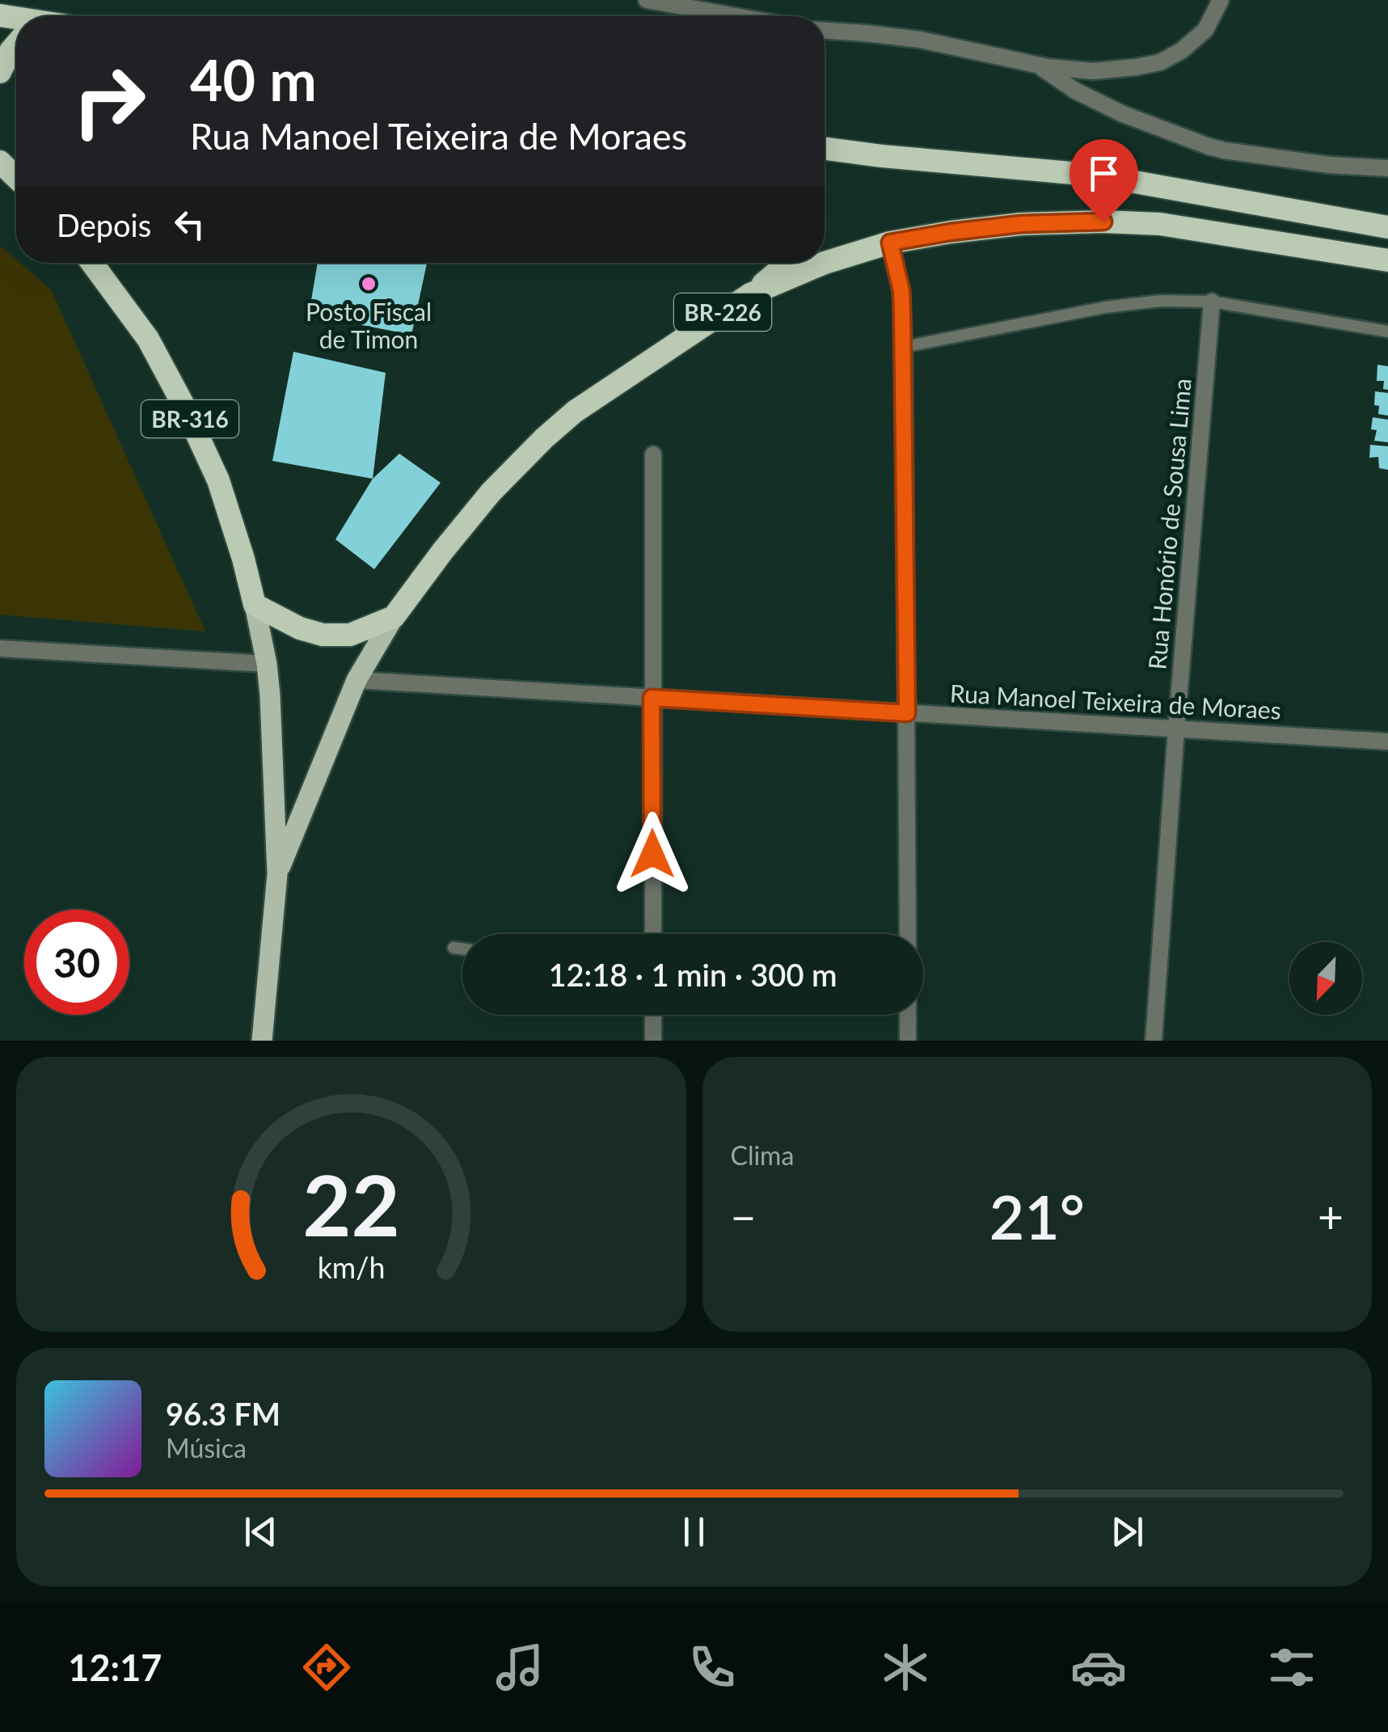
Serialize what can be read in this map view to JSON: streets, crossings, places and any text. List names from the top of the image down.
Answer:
{
  "streets": {
    "highway": ["BR-226", "BR-316"],
    "street": ["Rua Honório de Sousa Lima", "Rua Manoel Teixeira de Moraes"]
  },
  "crossings": [
    ["Rua Honório de Sousa Lima", "Rua Manoel Teixeira de Moraes"]
  ],
  "places": ["Posto Fiscal de Timon"],
  "north": "bottom left",
  "page": {
    "turn": ["40 m", "Rua Manoel Teixeira de Moraes"],
    "then": "Depois",
    "limit": "30",
    "trip": "12:18 · 1 min · 300 m",
    "tile": "Clima",
    "heat": ["−", "21°", "+"],
    "song": ["96.3 FM", "Música"],
    "tabs": "12:17",
    "gauge": ["22", "km/h"]
  }
}
